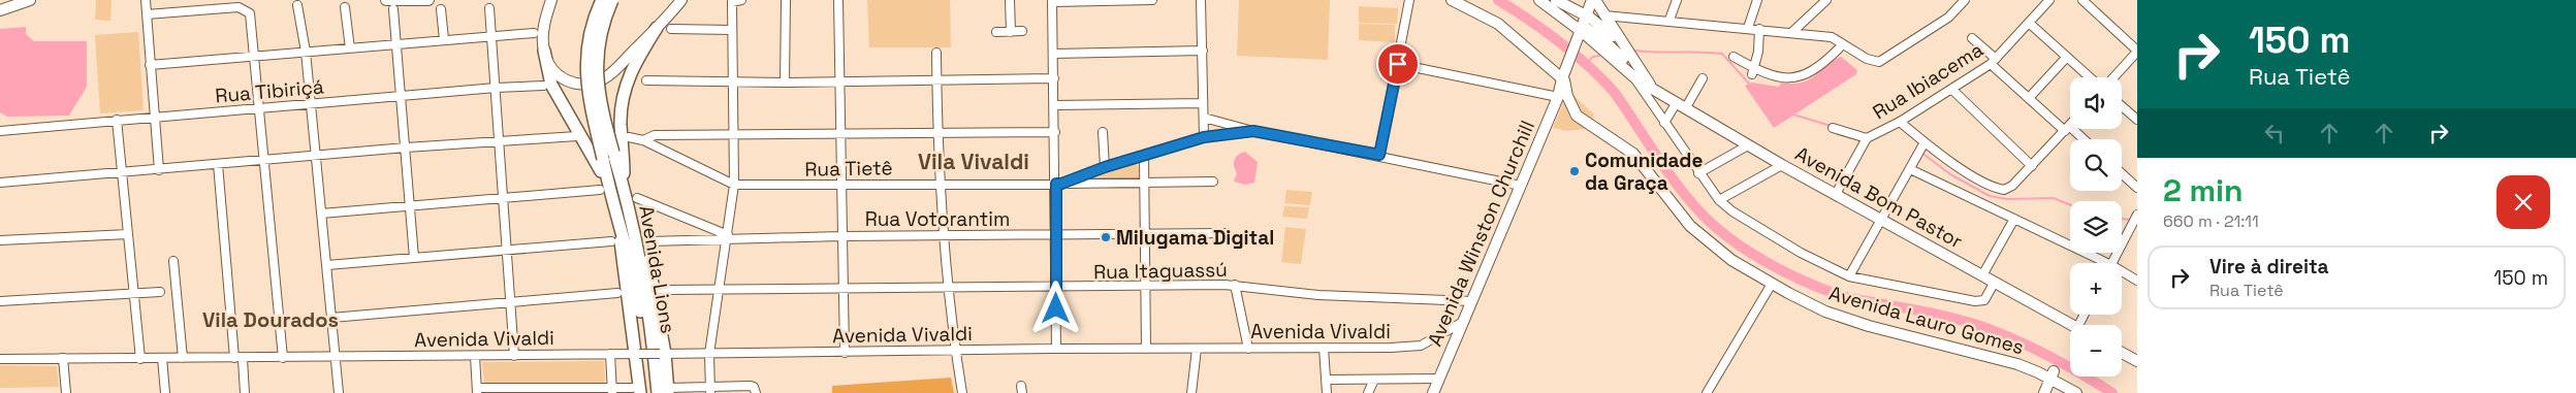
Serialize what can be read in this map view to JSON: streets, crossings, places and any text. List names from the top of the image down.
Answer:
{
  "streets": {
    "highway": ["Avenida Lions"],
    "main road": ["Avenida Bom Pastor", "Avenida Winston Churchill", "Avenida Lauro Gomes"],
    "street": [
      "Rua Ibiacema",
      "Rua Tibiriçá",
      "Rua Tietê",
      "Rua Votorantim",
      "Rua Itaguassú",
      "Avenida Vivaldi"
    ]
  },
  "crossings": [
    ["Rua Tietê", "Avenida Winston Churchill"],
    ["Avenida Bom Pastor", "Avenida Winston Churchill"],
    ["Avenida Winston Churchill", "Rua Itaguassú"],
    ["Avenida Winston Churchill", "Avenida Lauro Gomes"],
    ["Avenida Winston Churchill", "Avenida Vivaldi"]
  ],
  "districts": ["Vila Vivaldi", "Vila Dourados"],
  "places": ["Comunidade da Graça", "Milugama Digital"],
  "page": {
    "turn": ["150 m", "Rua Tietê"],
    "map_buttons": ["+", "−"],
    "heading": ["2 min", "660 m · 21:11"],
    "list": [
      {
        "name": "Vire à direita",
        "note": "Rua Tietê",
        "value": "150 m"
      }
    ]
  }
}
